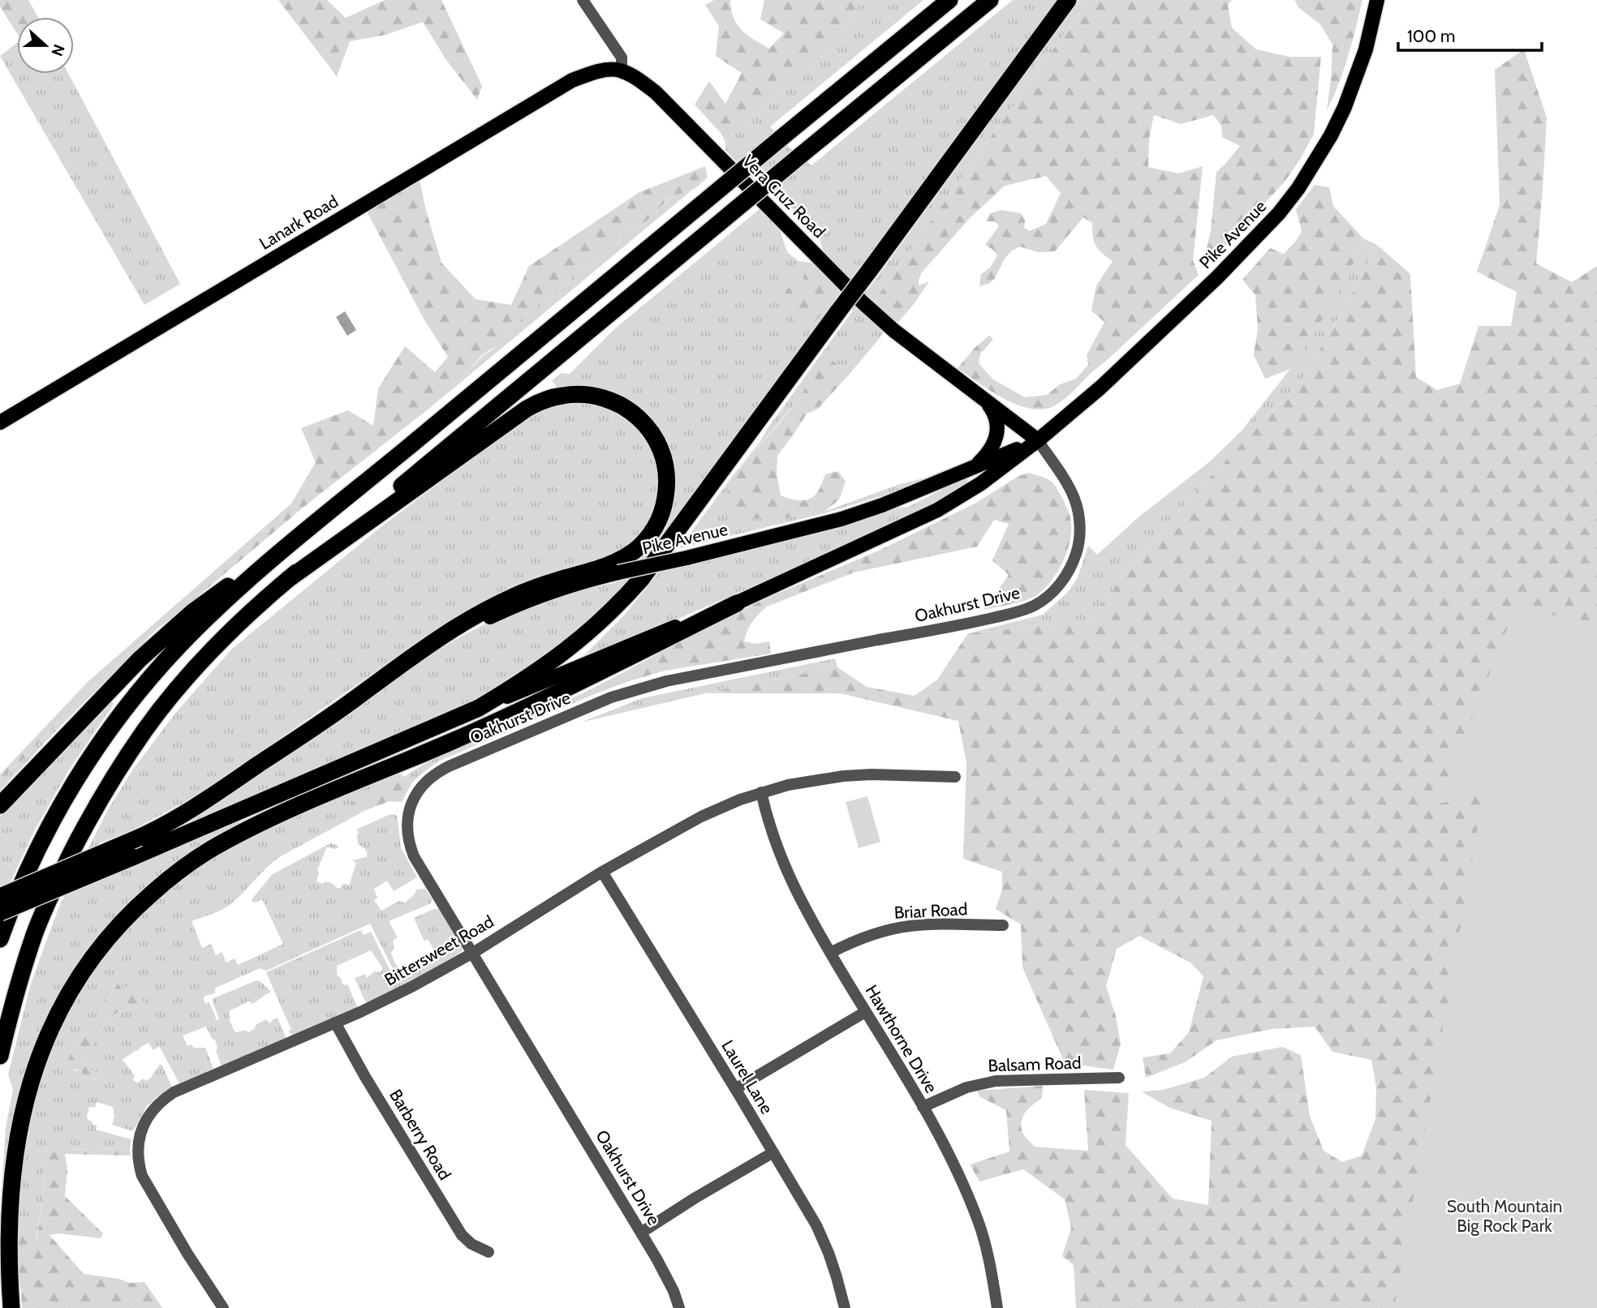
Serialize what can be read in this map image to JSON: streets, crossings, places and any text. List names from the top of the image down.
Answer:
{
  "streets": {
    "main road": ["Vera Cruz Road", "Lanark Road", "Pike Avenue"],
    "street": [
      "Oakhurst Drive",
      "Briar Road",
      "Bittersweet Road",
      "Hawthorne Drive",
      "Balsam Road",
      "Laurel Lane",
      "Barberry Road"
    ]
  },
  "crossings": [
    ["Vera Cruz Road", "Lanark Road"],
    ["Pike Avenue", "Oakhurst Drive"],
    ["Oakhurst Drive", "Bittersweet Road"],
    ["Briar Road", "Hawthorne Drive"],
    ["Bittersweet Road", "Hawthorne Drive"],
    ["Bittersweet Road", "Laurel Lane"],
    ["Bittersweet Road", "Barberry Road"],
    ["Hawthorne Drive", "Balsam Road"]
  ],
  "parks": ["South Mountain Big Rock Park"],
  "scale_bar": "100 m",
  "north": "right"
}
